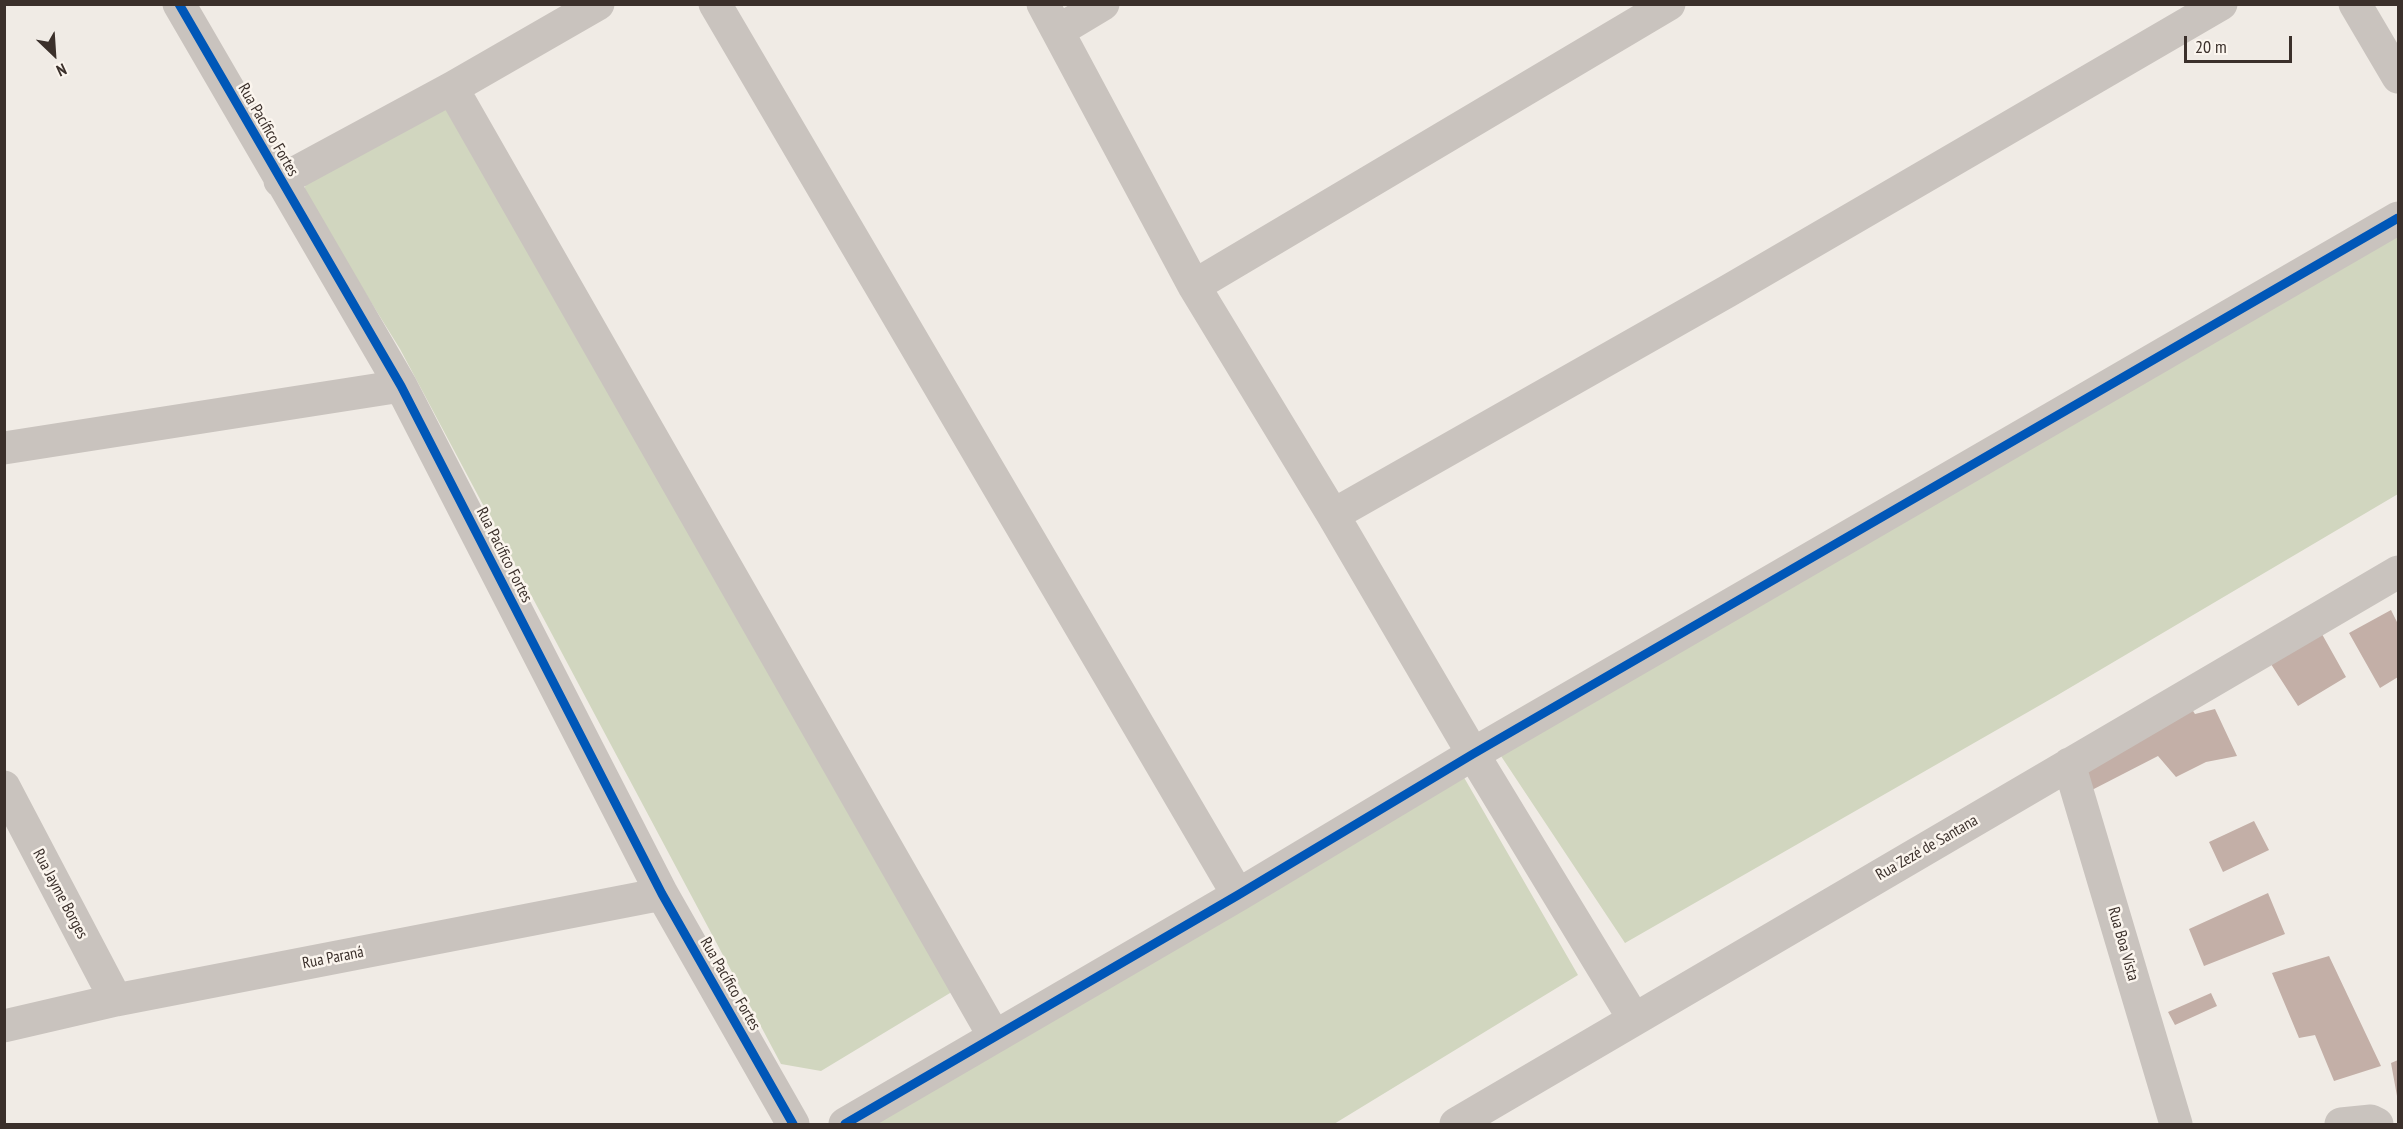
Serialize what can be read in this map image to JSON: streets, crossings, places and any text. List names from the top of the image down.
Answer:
{
  "streets": {
    "street": [
      "Rua Pacífico Fortes",
      "Rua Zezé de Santana",
      "Rua Jayme Borges",
      "Rua Boa Vista",
      "Rua Paraná"
    ]
  },
  "crossings": [
    ["Rua Pacífico Fortes", "Rua Paraná"],
    ["Rua Zezé de Santana", "Rua Boa Vista"],
    ["Rua Jayme Borges", "Rua Paraná"]
  ],
  "scale_bar": "20 m",
  "north": "bottom right"
}
